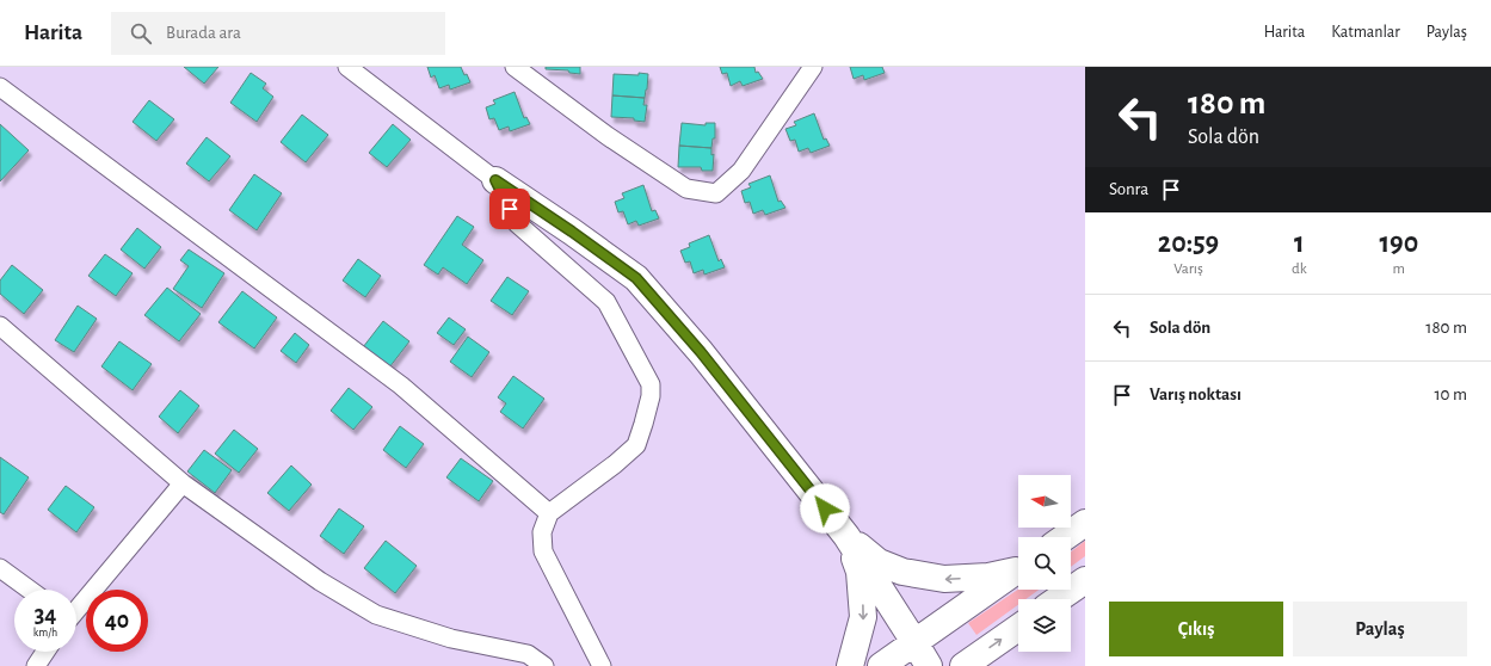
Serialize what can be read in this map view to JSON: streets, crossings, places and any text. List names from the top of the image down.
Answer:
{
  "north": "left",
  "page": {
    "header": "Harita",
    "search": "Burada ara",
    "nav": ["Harita", "Katmanlar", "Paylaş"],
    "turn": ["180 m", "Sola dön"],
    "then": "Sonra",
    "eta": [
      "20:59",
      "Varış",
      "1",
      "dk",
      "190",
      "m"
    ],
    "list": [
      {
        "name": "Sola dön",
        "value": "180 m"
      },
      {
        "name": "Varış noktası",
        "value": "10 m"
      }
    ],
    "speed": "34 km/h",
    "limit": "40",
    "buttons": ["Çıkış", "Paylaş"]
  }
}
